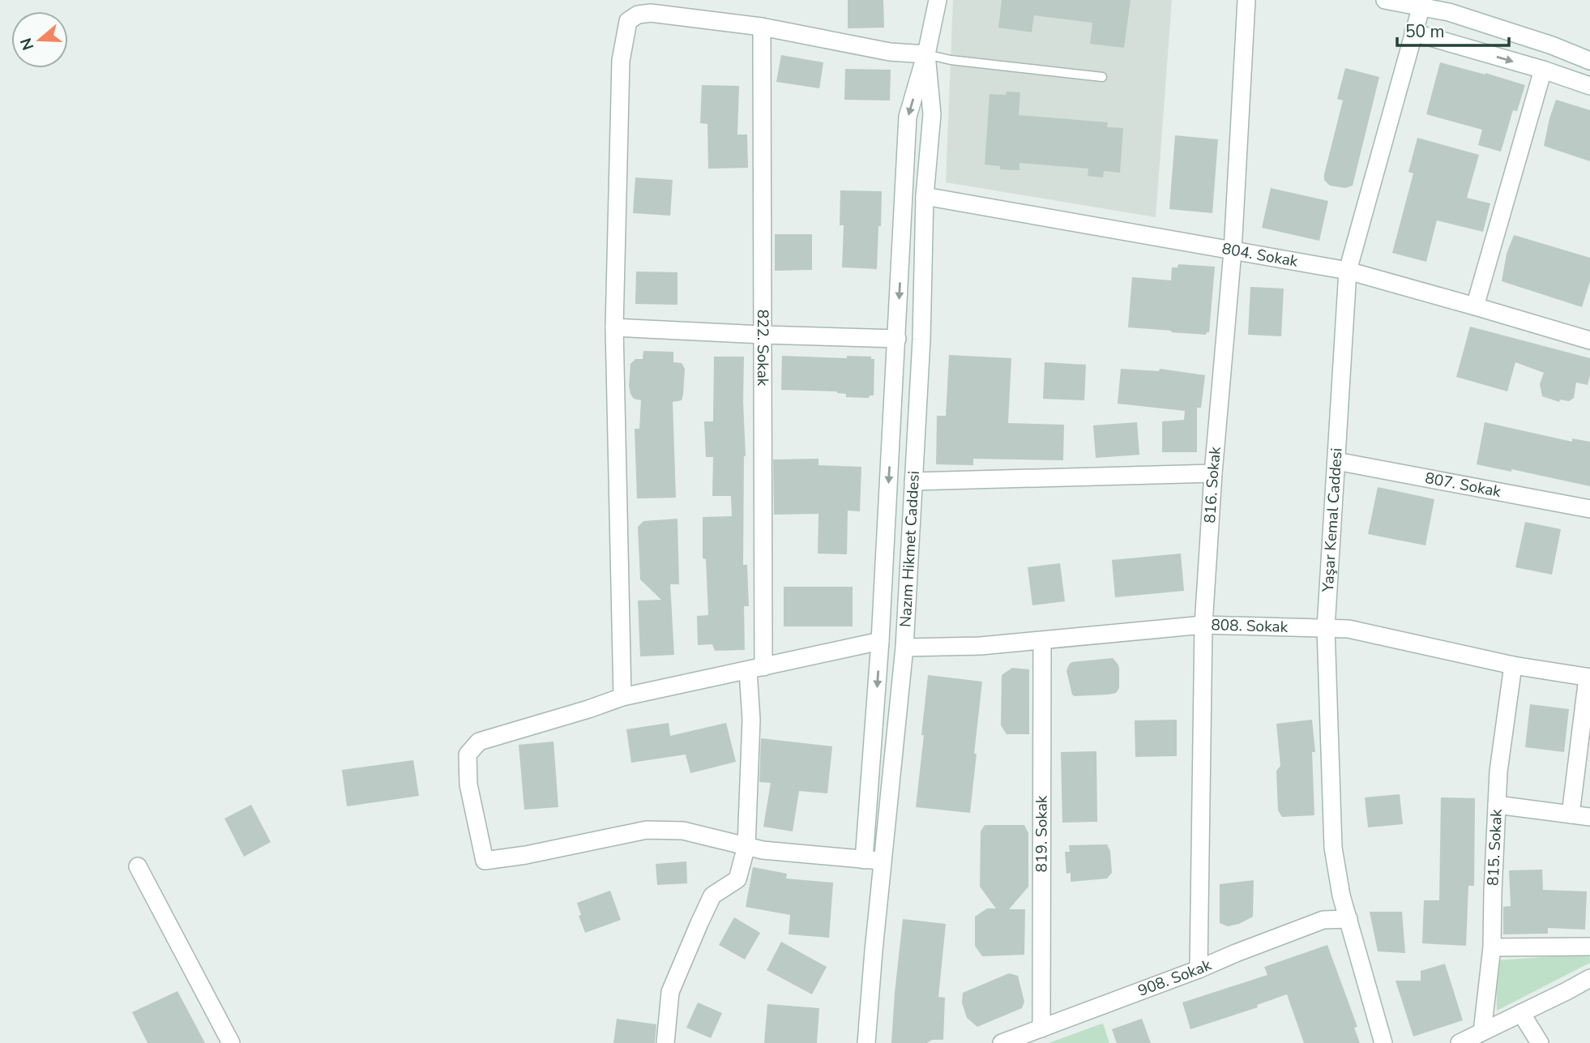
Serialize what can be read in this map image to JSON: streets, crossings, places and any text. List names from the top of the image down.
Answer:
{
  "streets": {
    "street": [
      "804. Sokak",
      "822. Sokak",
      "816. Sokak",
      "807. Sokak",
      "Yaşar Kemal Caddesi",
      "Nazım Hikmet Caddesi",
      "808. Sokak",
      "819. Sokak",
      "815. Sokak",
      "908. Sokak"
    ]
  },
  "crossings": [
    ["804. Sokak", "816. Sokak"],
    ["804. Sokak", "Yaşar Kemal Caddesi"],
    ["804. Sokak", "Nazım Hikmet Caddesi"],
    ["816. Sokak", "808. Sokak"],
    ["816. Sokak", "908. Sokak"],
    ["807. Sokak", "Yaşar Kemal Caddesi"],
    ["Yaşar Kemal Caddesi", "808. Sokak"],
    ["Yaşar Kemal Caddesi", "908. Sokak"],
    ["Nazım Hikmet Caddesi", "808. Sokak"],
    ["808. Sokak", "819. Sokak"],
    ["808. Sokak", "815. Sokak"],
    ["819. Sokak", "908. Sokak"]
  ],
  "scale_bar": "50 m",
  "north": "left"
}
